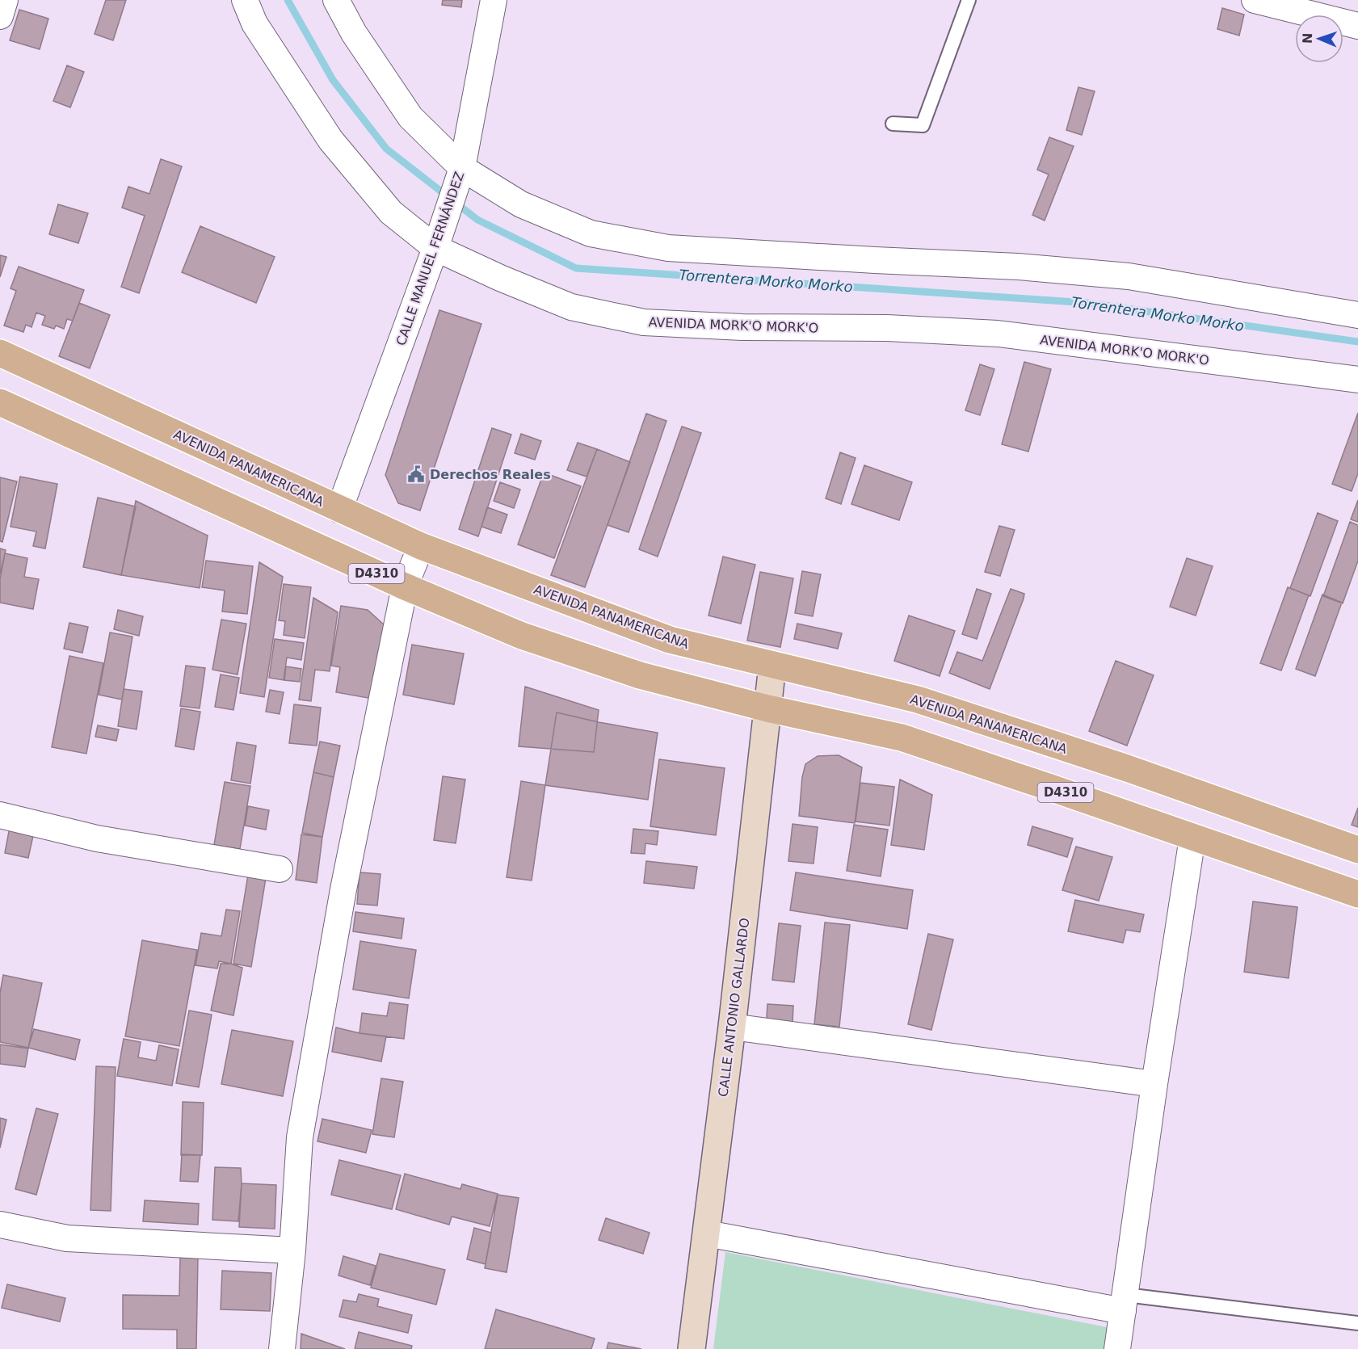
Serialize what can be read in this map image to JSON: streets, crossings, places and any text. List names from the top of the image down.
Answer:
{
  "streets": {
    "main road": ["AVENIDA PANAMERICANA", "D4310", "CALLE ANTONIO GALLARDO"],
    "street": ["CALLE MANUEL FERNÁNDEZ", "AVENIDA MORK'O MORK'O"]
  },
  "crossings": [
    ["CALLE MANUEL FERNÁNDEZ", "AVENIDA MORK'O MORK'O"],
    ["CALLE MANUEL FERNÁNDEZ", "AVENIDA PANAMERICANA"],
    ["AVENIDA PANAMERICANA", "CALLE ANTONIO GALLARDO"],
    ["D4310", "CALLE ANTONIO GALLARDO"]
  ],
  "water": ["Torrentera Morko Morko"],
  "places": {
    "public building": ["Derechos Reales"]
  },
  "north": "left"
}
